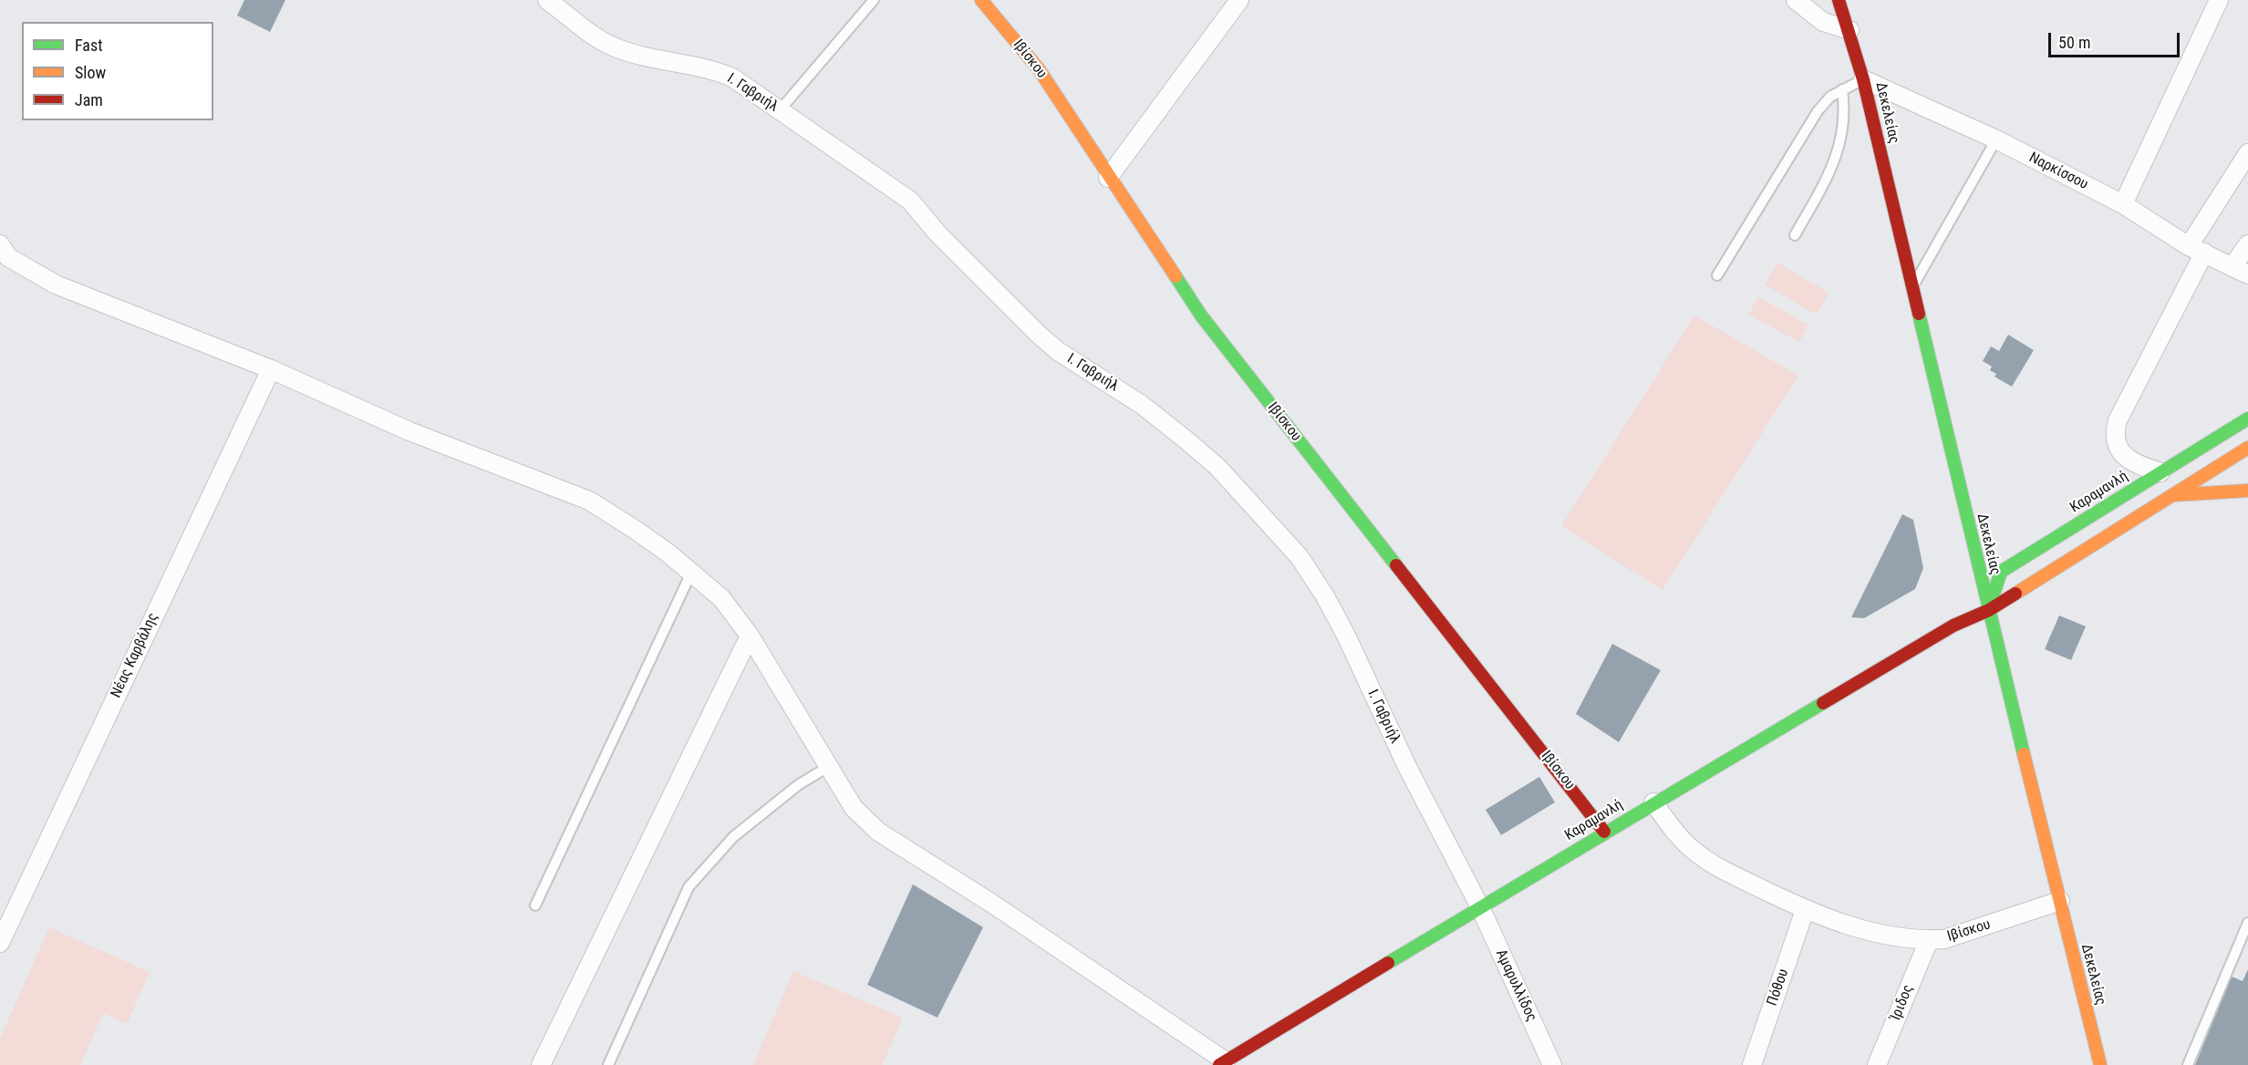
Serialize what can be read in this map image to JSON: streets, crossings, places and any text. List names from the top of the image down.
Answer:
{
  "streets": {
    "main road": ["Ιβίσκου", "Δεκελείας", "Καραμανλή"],
    "street": [
      "Ι. Γαβριήλ",
      "Ναρκίσσου",
      "Νέας Καρβάλης",
      "Αμαρυλλίδος",
      "Πόθου",
      "Ίριδος"
    ]
  },
  "crossings": [
    ["Ιβίσκου", "Δεκελείας"],
    ["Ιβίσκου", "Καραμανλή"],
    ["Ιβίσκου", "Πόθου"],
    ["Ιβίσκου", "Ίριδος"],
    ["Ι. Γαβριήλ", "Καραμανλή"],
    ["Ι. Γαβριήλ", "Αμαρυλλίδος"],
    ["Δεκελείας", "Ναρκίσσου"],
    ["Δεκελείας", "Καραμανλή"],
    ["Καραμανλή", "Αμαρυλλίδος"]
  ],
  "legend": ["Fast", "Slow", "Jam"],
  "scale_bar": "50 m"
}
